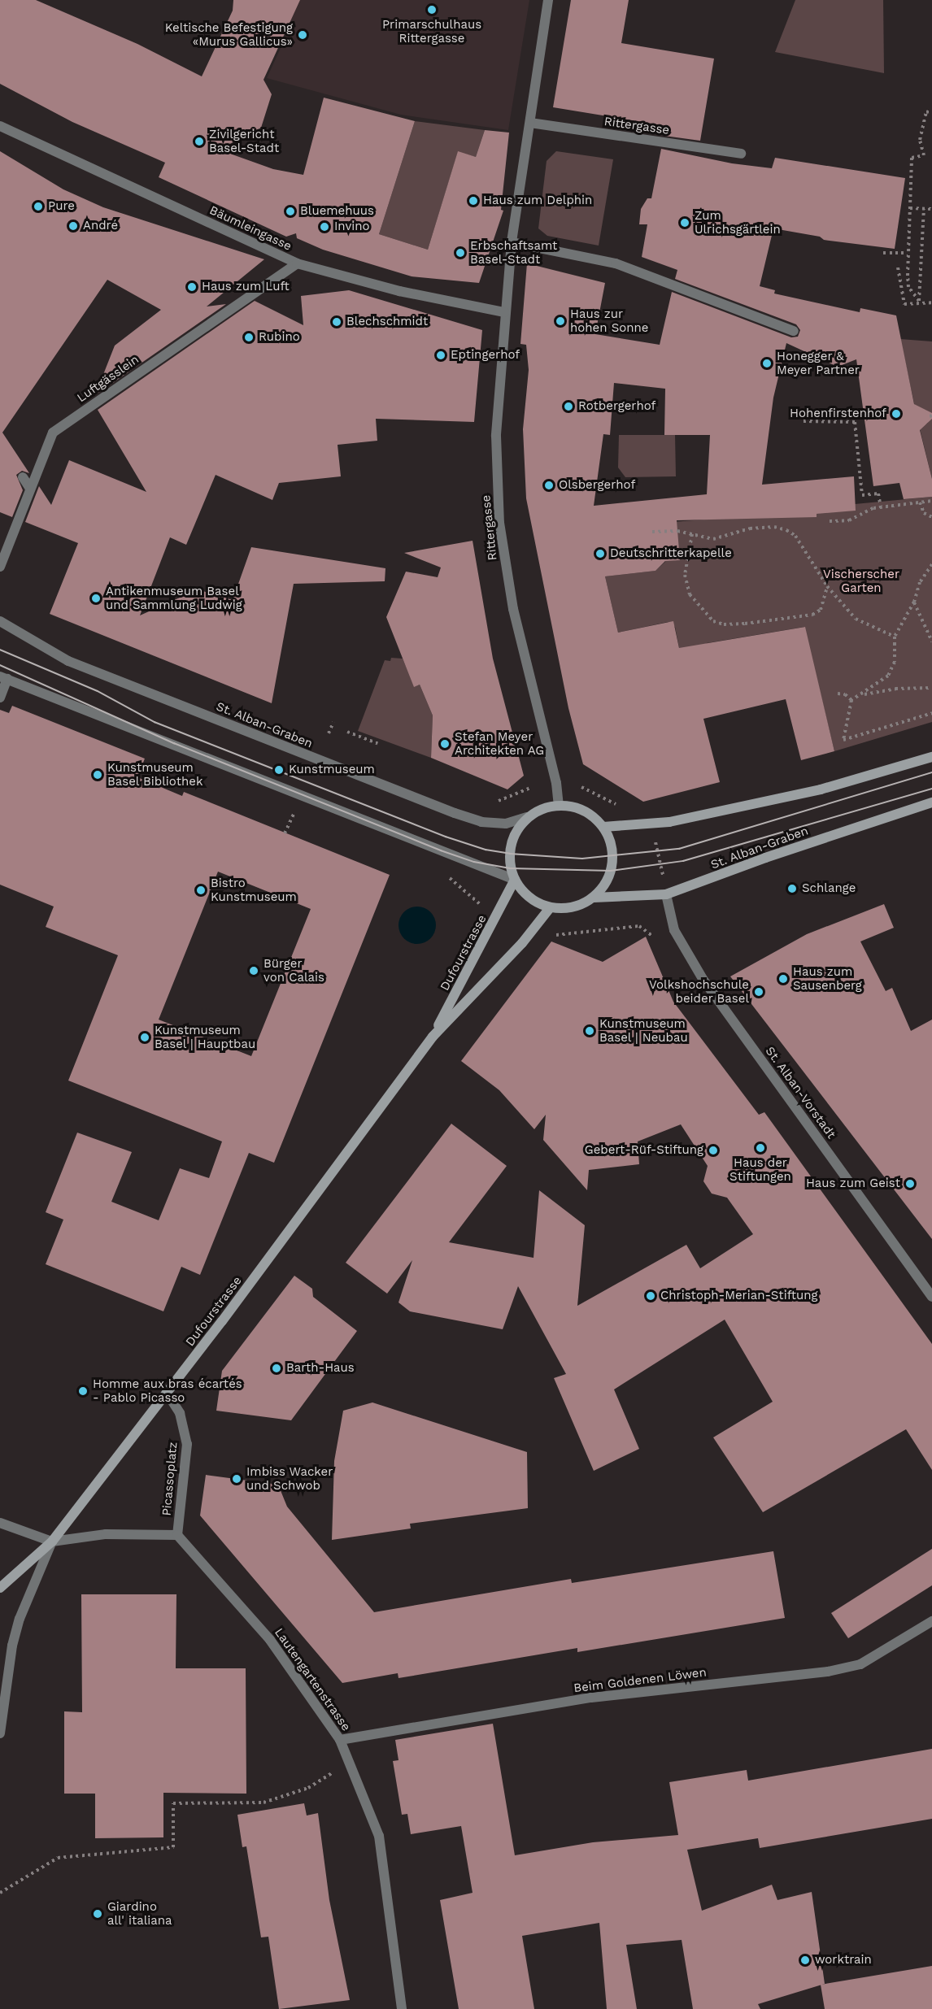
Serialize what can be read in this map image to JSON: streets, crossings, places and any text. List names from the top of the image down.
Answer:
{
  "streets": {
    "main road": ["St. Alban-Graben", "Dufourstrasse"],
    "street": [
      "Rittergasse",
      "Bäumleingasse",
      "Luftgässlein",
      "St. Alban-Vorstadt",
      "Picassoplatz",
      "Lautengartenstrasse",
      "Beim Goldenen Löwen"
    ]
  },
  "crossings": [
    ["Rittergasse", "Bäumleingasse"],
    ["Rittergasse", "St. Alban-Graben"],
    ["Rittergasse", "Dufourstrasse"],
    ["Bäumleingasse", "Luftgässlein"],
    ["St. Alban-Graben", "Dufourstrasse"],
    ["St. Alban-Graben", "St. Alban-Vorstadt"],
    ["Dufourstrasse", "Picassoplatz"],
    ["Picassoplatz", "Lautengartenstrasse"],
    ["Lautengartenstrasse", "Beim Goldenen Löwen"]
  ],
  "parks": ["Vischerscher Garten"],
  "places": [
    "Primarschulhaus Rittergasse",
    "Keltische Befestigung «Murus Gallicus»",
    "Zivilgericht Basel-Stadt",
    "Haus zum Delphin",
    "Pure",
    "Bluemehuus",
    "Zum Ulrichsgärtlein",
    "André",
    "Invino",
    "Erbschaftsamt Basel-Stadt",
    "Haus zum Luft",
    "Haus zur hohen Sonne",
    "Blechschmidt",
    "Rubino",
    "Eptingerhof",
    "Honegger & Meyer Partner",
    "Rotbergerhof",
    "Hohenfirstenhof",
    "Olsbergerhof",
    "Deutschritterkapelle",
    "Antikenmuseum Basel und Sammlung Ludwig",
    "Stefan Meyer Architekten AG",
    "Kunstmuseum",
    "Kunstmuseum Basel Bibliothek",
    "Schlange",
    "Bistro Kunstmuseum",
    "Bürger von Calais",
    "Haus zum Sausenberg",
    "Volkshochschule beider Basel",
    "Kunstmuseum Basel | Neubau",
    "Kunstmuseum Basel | Hauptbau",
    "Haus der Stiftungen",
    "Gebert-Rüf-Stiftung",
    "Haus zum Geist",
    "Christoph-Merian-Stiftung",
    "Barth-Haus",
    "Homme aux bras écartés - Pablo Picasso",
    "Imbiss Wacker und Schwob",
    "Giardino all' italiana",
    "worktrain"
  ]
}
